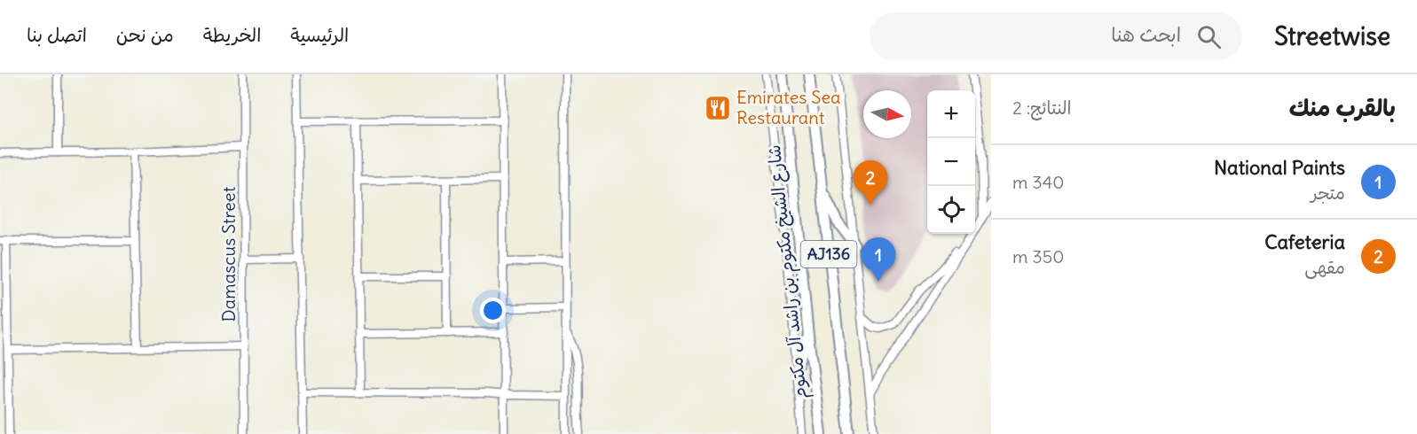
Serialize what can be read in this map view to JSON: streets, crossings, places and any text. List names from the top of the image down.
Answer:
{
  "streets": {
    "main road": ["AJ136", "شارع الشيخ مكتوم بن راشد آل مكتوم"],
    "street": ["Damascus Street"]
  },
  "places": {
    "restaurant": ["Emirates Sea Restaurant"]
  },
  "north": "right",
  "page": {
    "header": "Streetwise",
    "search": "ابحث هنا",
    "nav": [
      "الرئيسية",
      "الخريطة",
      "من نحن",
      "اتصل بنا"
    ],
    "heading": ["بالقرب منك", "النتائج: 2"],
    "map_buttons": ["+", "−"],
    "list": [
      {
        "mark": "1",
        "name": "National Paints",
        "note": "متجر",
        "value": "340 m"
      },
      {
        "mark": "2",
        "name": "Cafeteria",
        "note": "مقهى",
        "value": "350 m"
      }
    ],
    "pins": ["2", "1"]
  }
}
